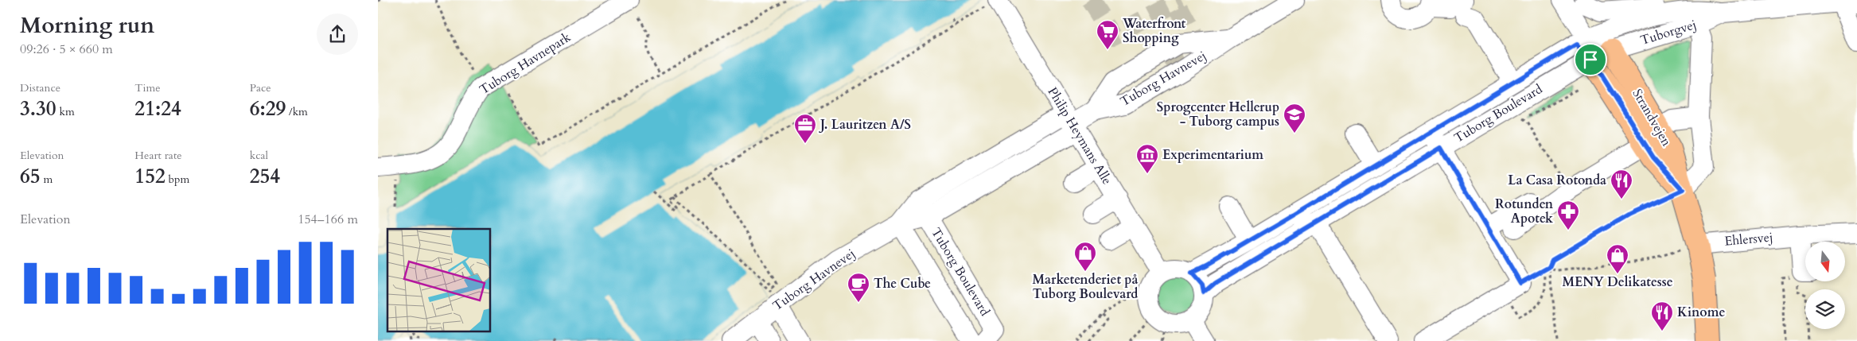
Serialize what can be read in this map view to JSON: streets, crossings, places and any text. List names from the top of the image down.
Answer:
{
  "streets": {
    "main road": ["Strandvejen"],
    "street": [
      "Tuborgvej",
      "Tuborg Havnepark",
      "Tuborg Havnevej",
      "Tuborg Boulevard",
      "Philip Heymans Alle",
      "Ehlersvej"
    ]
  },
  "crossings": [
    ["Tuborgvej", "Tuborg Boulevard"],
    ["Tuborgvej", "Strandvejen"],
    ["Tuborg Havnevej", "Tuborg Boulevard"],
    ["Tuborg Havnevej", "Philip Heymans Alle"],
    ["Tuborg Boulevard", "Strandvejen"],
    ["Tuborg Boulevard", "Philip Heymans Alle"],
    ["Strandvejen", "Ehlersvej"]
  ],
  "places": {
    "supermarket": ["Waterfront Shopping"],
    "school or university": ["Sprogcenter Hellerup - Tuborg campus"],
    "office": ["J. Lauritzen A/S"],
    "museum": ["Experimentarium"],
    "restaurant": ["La Casa Rotonda", "Kinome"],
    "pharmacy": ["Rotunden Apotek"],
    "shop": ["Marketenderiet på Tuborg Boulevard", "MENY Delikatesse"],
    "cafe": ["The Cube"]
  },
  "north": "bottom",
  "page": {
    "heading": ["Morning run", "09:26 · 5 × 660 m"],
    "stats": [
      ["Distance", "3.30 km"],
      ["Time", "21:24"],
      ["Pace", "6:29 /km"],
      ["Elevation", "65 m"],
      ["Heart rate", "152 bpm"],
      ["kcal", "254"]
    ],
    "chart": ["Elevation", "154–166 m"]
  }
}
